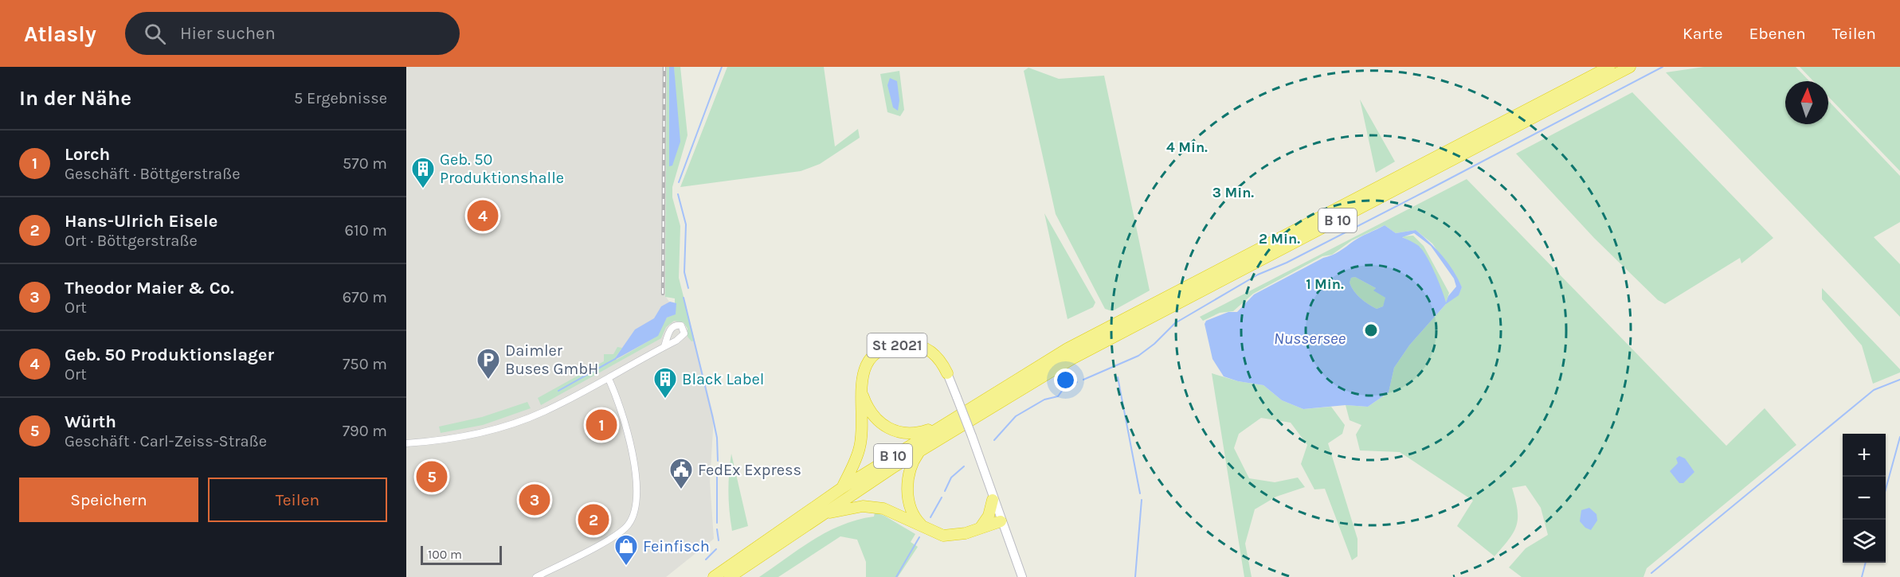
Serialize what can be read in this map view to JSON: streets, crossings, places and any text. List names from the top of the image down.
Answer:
{
  "streets": {
    "highway": ["B 10", "St 2021"]
  },
  "water": ["Nussersee"],
  "places": {
    "building": ["Geb. 50 Produktionshalle", "Black Label"],
    "parking": ["Daimler Buses GmbH"],
    "public building": ["FedEx Express"],
    "shop": ["Feinfisch"]
  },
  "scale_bar": "100 m",
  "north": "top",
  "page": {
    "header": "Atlasly",
    "search": "Hier suchen",
    "nav": ["Karte", "Ebenen", "Teilen"],
    "heading": ["In der Nähe", "5 Ergebnisse"],
    "list": [
      {
        "mark": "1",
        "name": "Lorch",
        "note": "Geschäft · Böttgerstraße",
        "value": "570 m"
      },
      {
        "mark": "2",
        "name": "Hans-Ulrich Eisele",
        "note": "Ort · Böttgerstraße",
        "value": "610 m"
      },
      {
        "mark": "3",
        "name": "Theodor Maier & Co.",
        "note": "Ort",
        "value": "670 m"
      },
      {
        "mark": "4",
        "name": "Geb. 50 Produktionslager",
        "note": "Ort",
        "value": "750 m"
      },
      {
        "mark": "5",
        "name": "Würth",
        "note": "Geschäft · Carl-Zeiss-Straße",
        "value": "790 m"
      }
    ],
    "pins": [
      "4",
      "1",
      "5",
      "3",
      "2"
    ],
    "map_buttons": ["+", "−"],
    "buttons": ["Speichern", "Teilen"],
    "scale": "100 m"
  },
  "rings": [
    "4 Min.",
    "3 Min.",
    "2 Min.",
    "1 Min."
  ]
}
